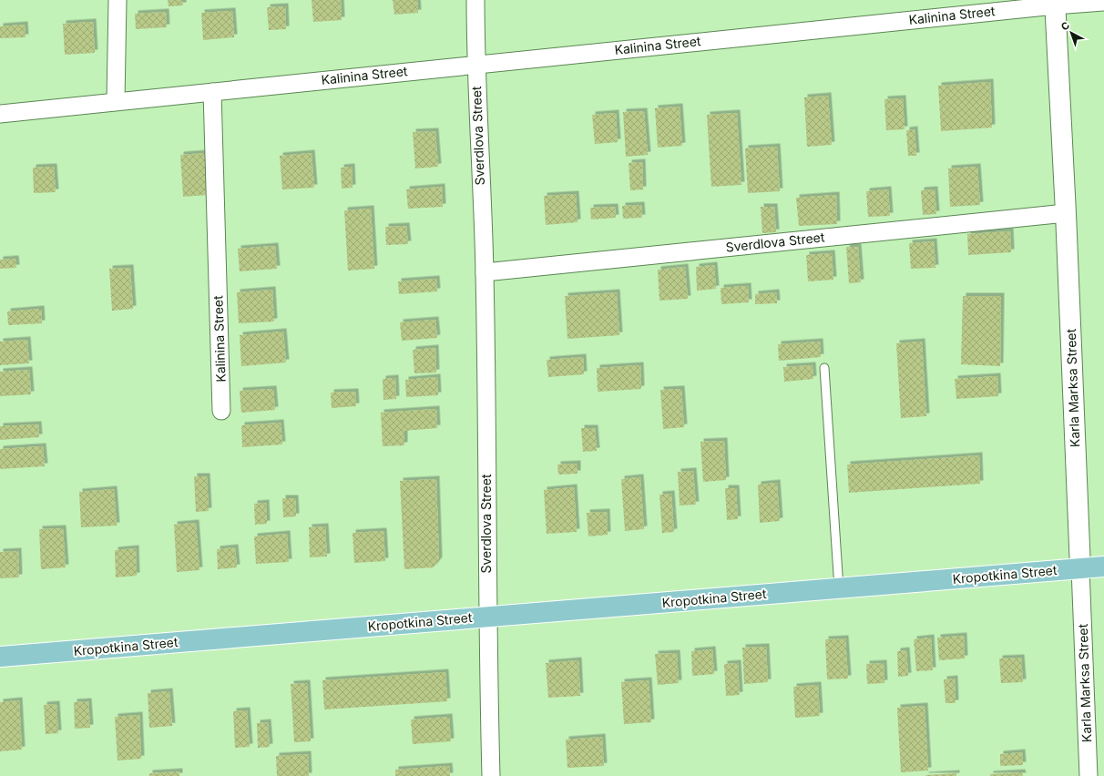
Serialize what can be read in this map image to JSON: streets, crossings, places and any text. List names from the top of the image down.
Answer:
{
  "streets": {
    "main road": ["Kropotkina Street"],
    "street": ["Kalinina Street", "Sverdlova Street", "Karla Marksa Street"]
  },
  "crossings": [
    ["Kalinina Street", "Sverdlova Street"],
    ["Kalinina Street", "Karla Marksa Street"],
    ["Sverdlova Street", "Karla Marksa Street"],
    ["Sverdlova Street", "Kropotkina Street"],
    ["Karla Marksa Street", "Kropotkina Street"]
  ],
  "north": "top left"
}
